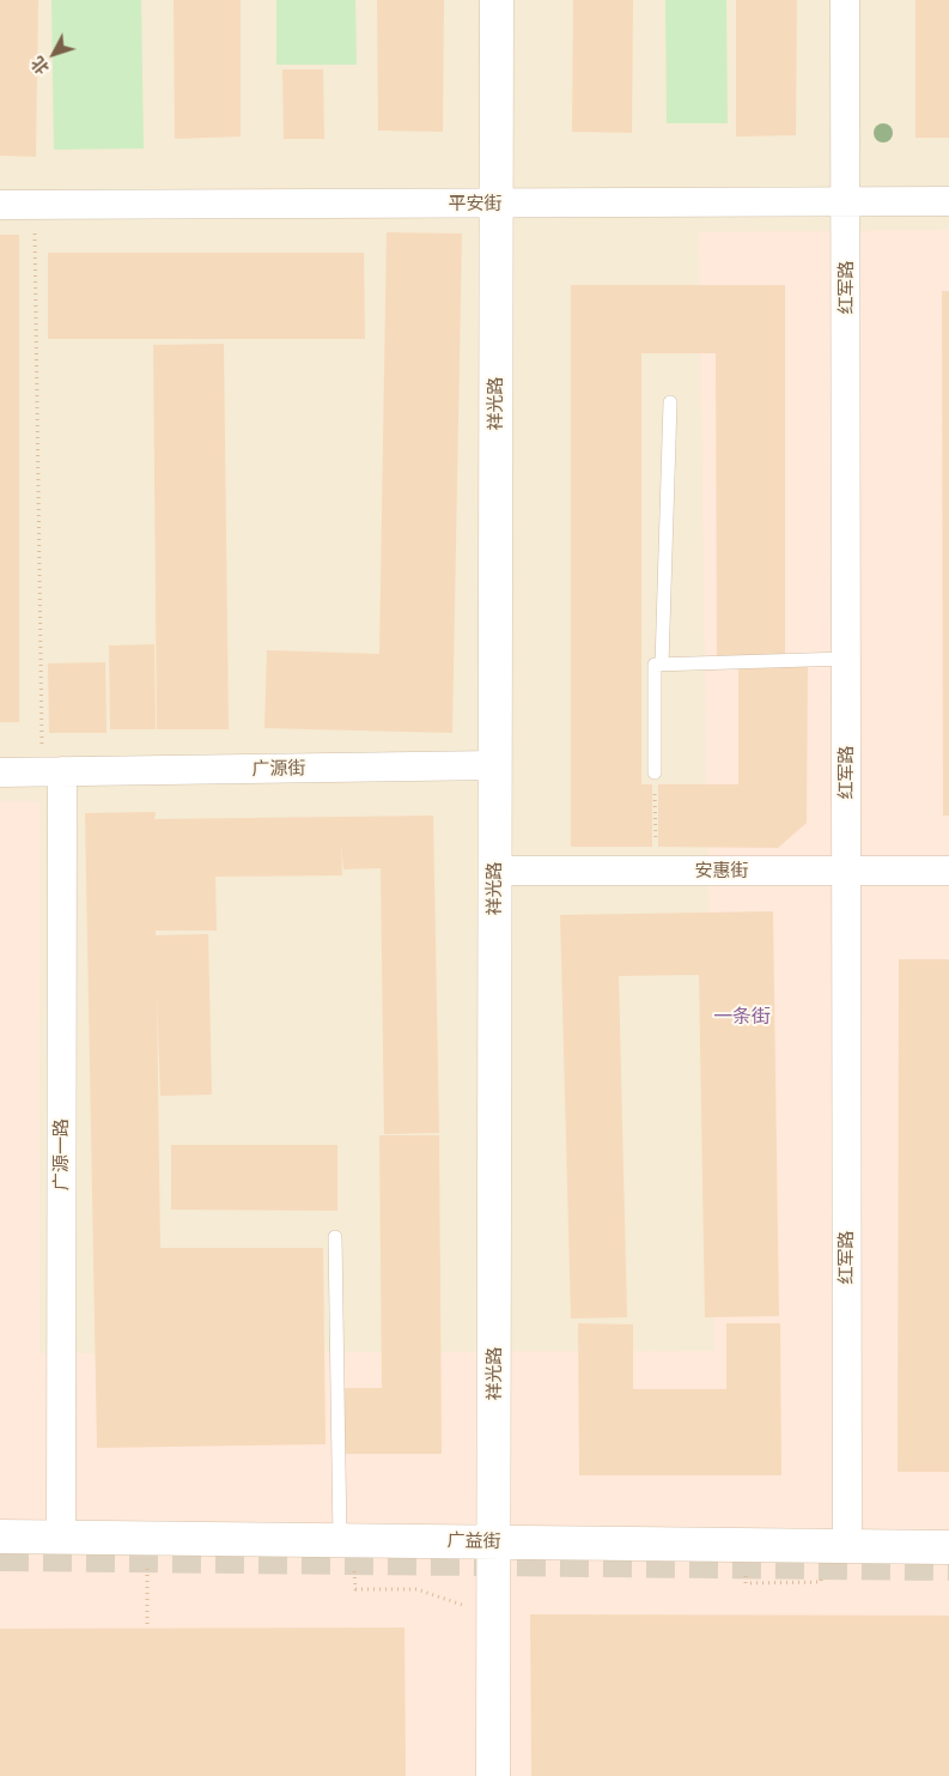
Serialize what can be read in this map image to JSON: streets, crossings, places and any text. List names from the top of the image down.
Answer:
{
  "streets": {
    "street": [
      "平安街",
      "红军路",
      "祥光路",
      "广源街",
      "安惠街",
      "广源一路",
      "广益街"
    ]
  },
  "crossings": [
    ["平安街", "红军路"],
    ["平安街", "祥光路"],
    ["红军路", "安惠街"],
    ["红军路", "广益街"],
    ["祥光路", "广源街"],
    ["祥光路", "安惠街"],
    ["祥光路", "广益街"],
    ["广源街", "广源一路"],
    ["广源一路", "广益街"]
  ],
  "districts": ["一条街"],
  "north": "bottom left"
}
